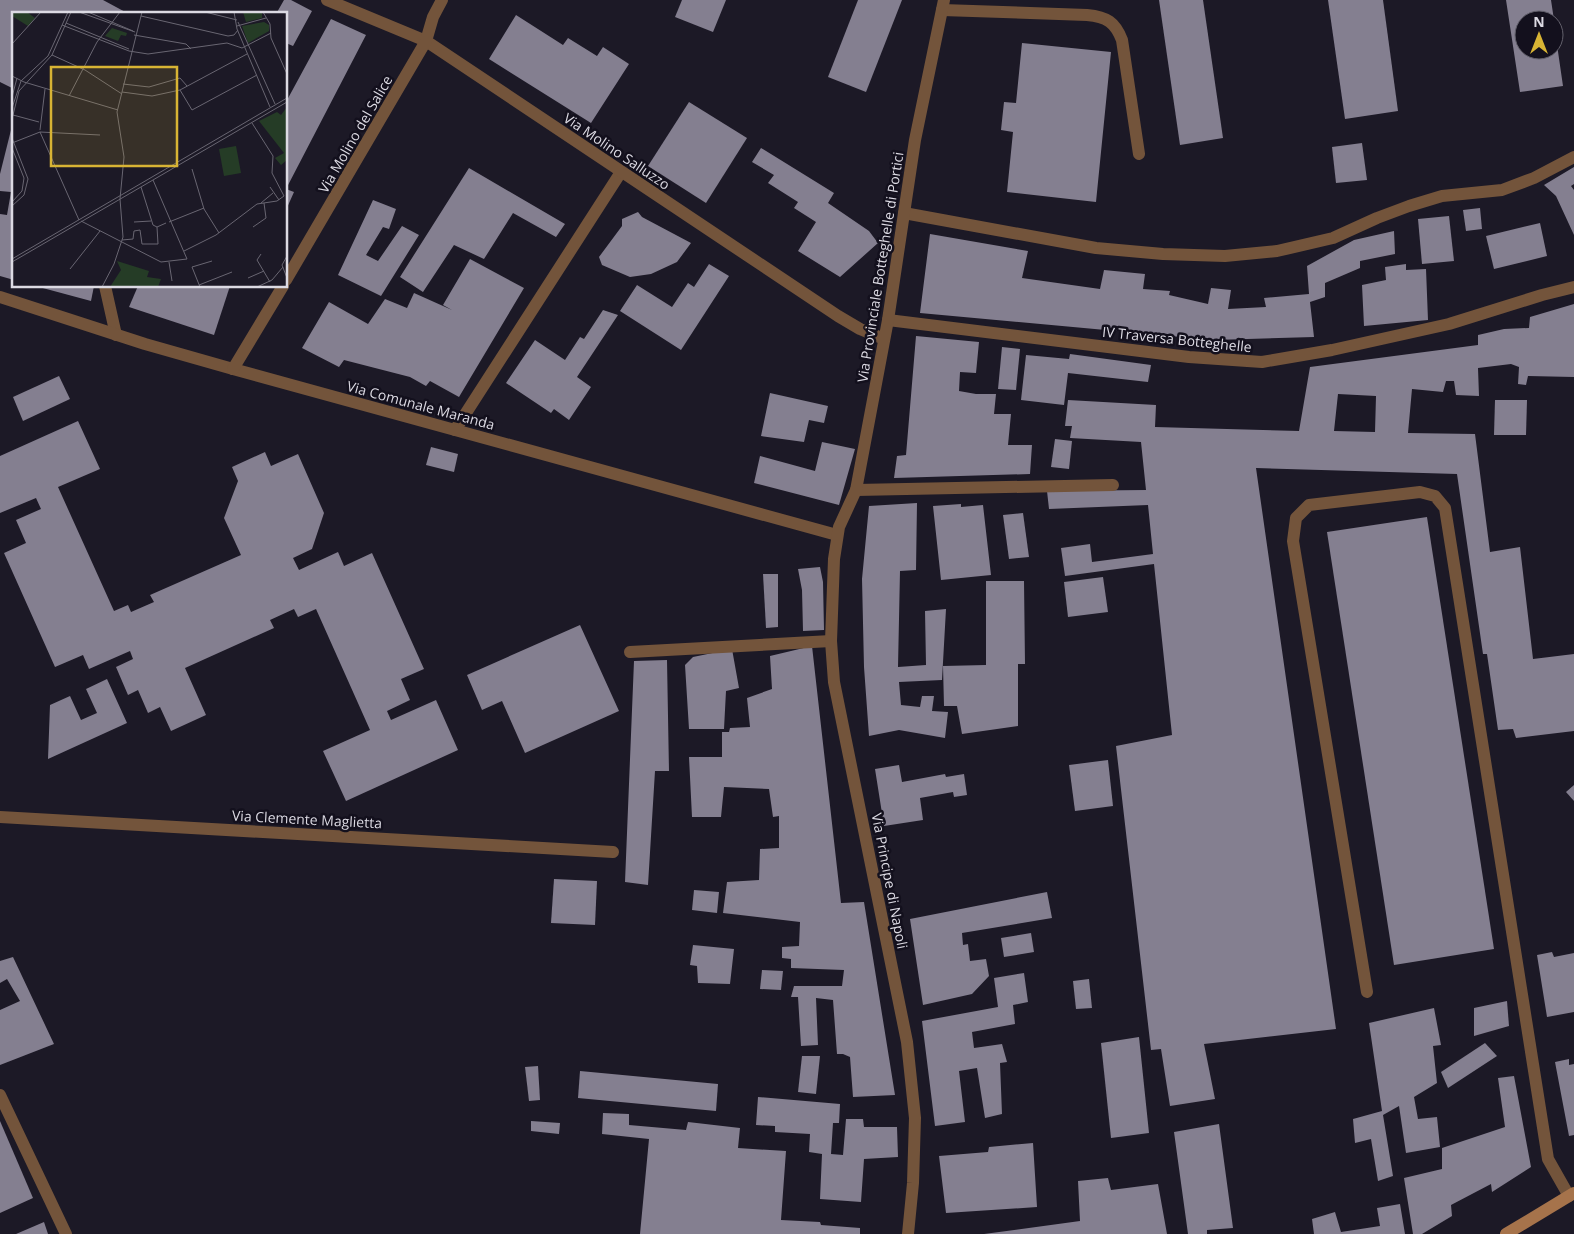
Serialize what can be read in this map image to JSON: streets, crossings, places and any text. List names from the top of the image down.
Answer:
{
  "streets": {
    "street": [
      "Via Molino del Salice",
      "Via Molino Salluzzo",
      "Via Provinciale Botteghelle di Portici",
      "IV Traversa Botteghelle",
      "Via Comunale Maranda",
      "Via Clemente Maglietta",
      "Via Principe di Napoli"
    ]
  },
  "crossings": [
    ["Via Molino del Salice", "Via Molino Salluzzo"],
    ["Via Molino Salluzzo", "Via Provinciale Botteghelle di Portici"],
    ["Via Provinciale Botteghelle di Portici", "IV Traversa Botteghelle"],
    ["Via Provinciale Botteghelle di Portici", "Via Comunale Maranda"],
    ["Via Provinciale Botteghelle di Portici", "Via Principe di Napoli"],
    ["Via Comunale Maranda", "Via Principe di Napoli"]
  ],
  "north": "top"
}
